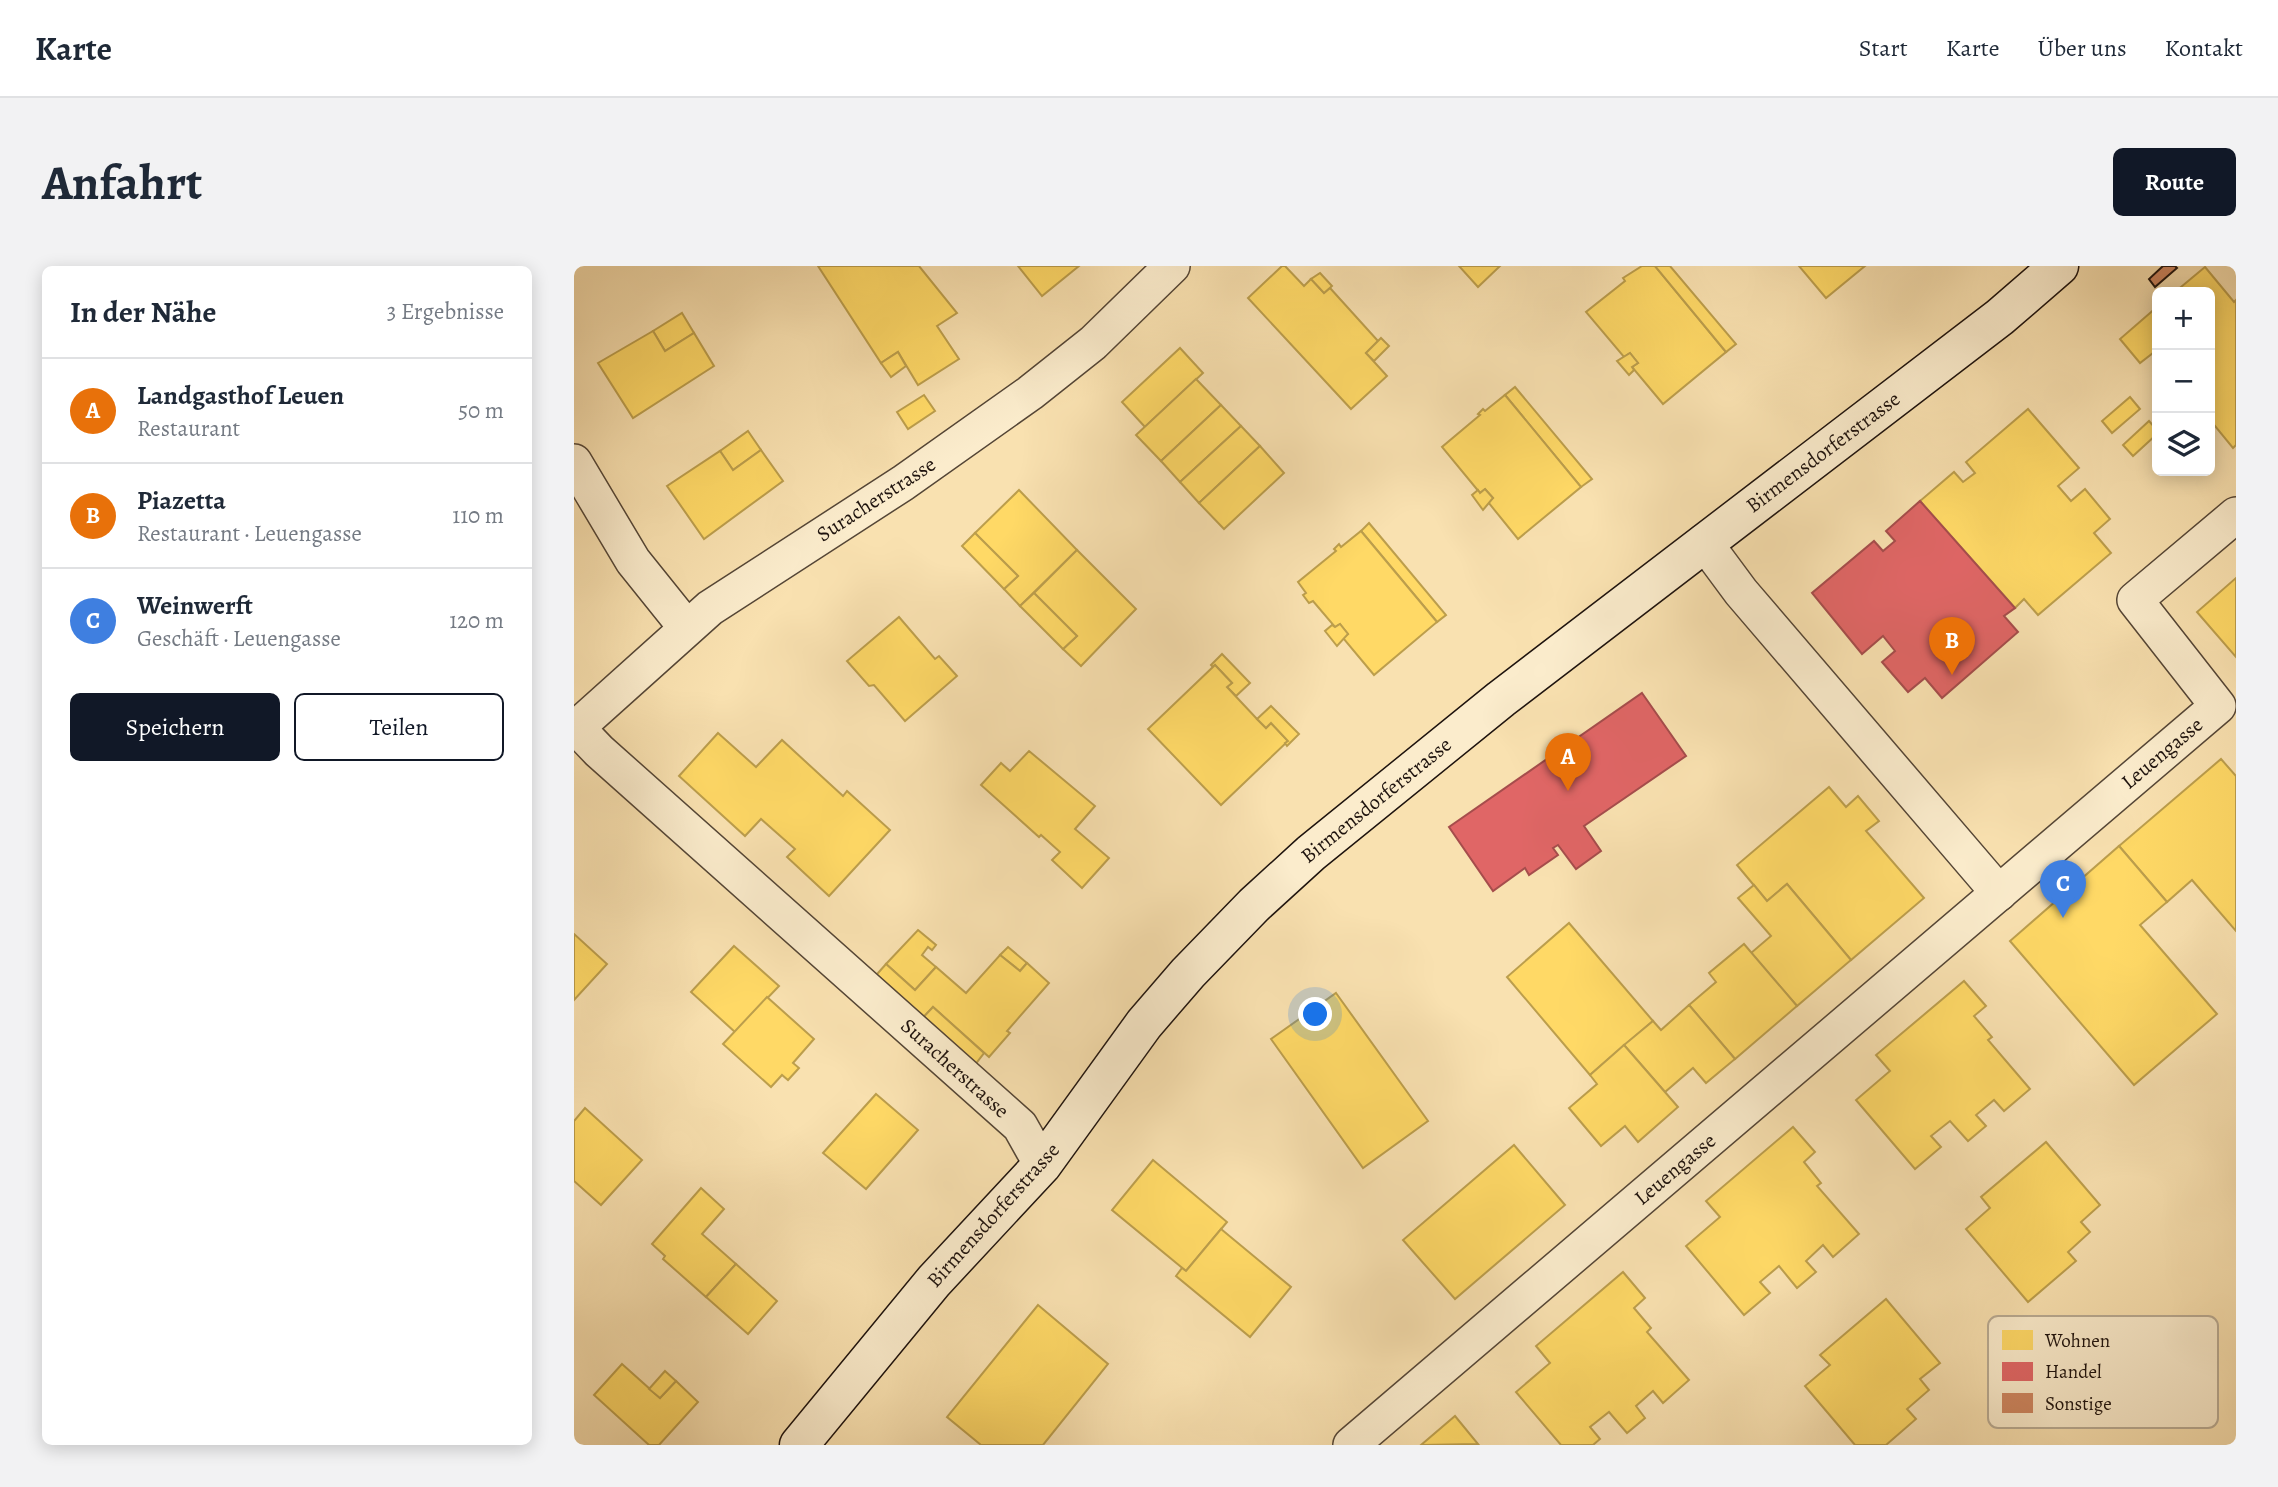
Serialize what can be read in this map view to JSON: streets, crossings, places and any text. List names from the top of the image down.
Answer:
{
  "streets": {
    "main road": ["Birmensdorferstrasse"],
    "street": ["Suracherstrasse", "Leuengasse"]
  },
  "crossings": [
    ["Birmensdorferstrasse", "Suracherstrasse"]
  ],
  "legend": ["Wohnen", "Handel", "Sonstige"],
  "page": {
    "header": "Karte",
    "nav": [
      "Start",
      "Karte",
      "Über uns",
      "Kontakt"
    ],
    "buttons": [
      "Route",
      ["Speichern", "Teilen"]
    ],
    "title": "Anfahrt",
    "heading": ["In der Nähe", "3 Ergebnisse"],
    "map_buttons": ["+", "−"],
    "list": [
      {
        "mark": "A",
        "name": "Landgasthof Leuen",
        "note": "Restaurant",
        "value": "50 m"
      },
      {
        "mark": "B",
        "name": "Piazetta",
        "note": "Restaurant · Leuengasse",
        "value": "110 m"
      },
      {
        "mark": "C",
        "name": "Weinwerft",
        "note": "Geschäft · Leuengasse",
        "value": "120 m"
      }
    ],
    "pins": ["B", "A", "C"]
  }
}
